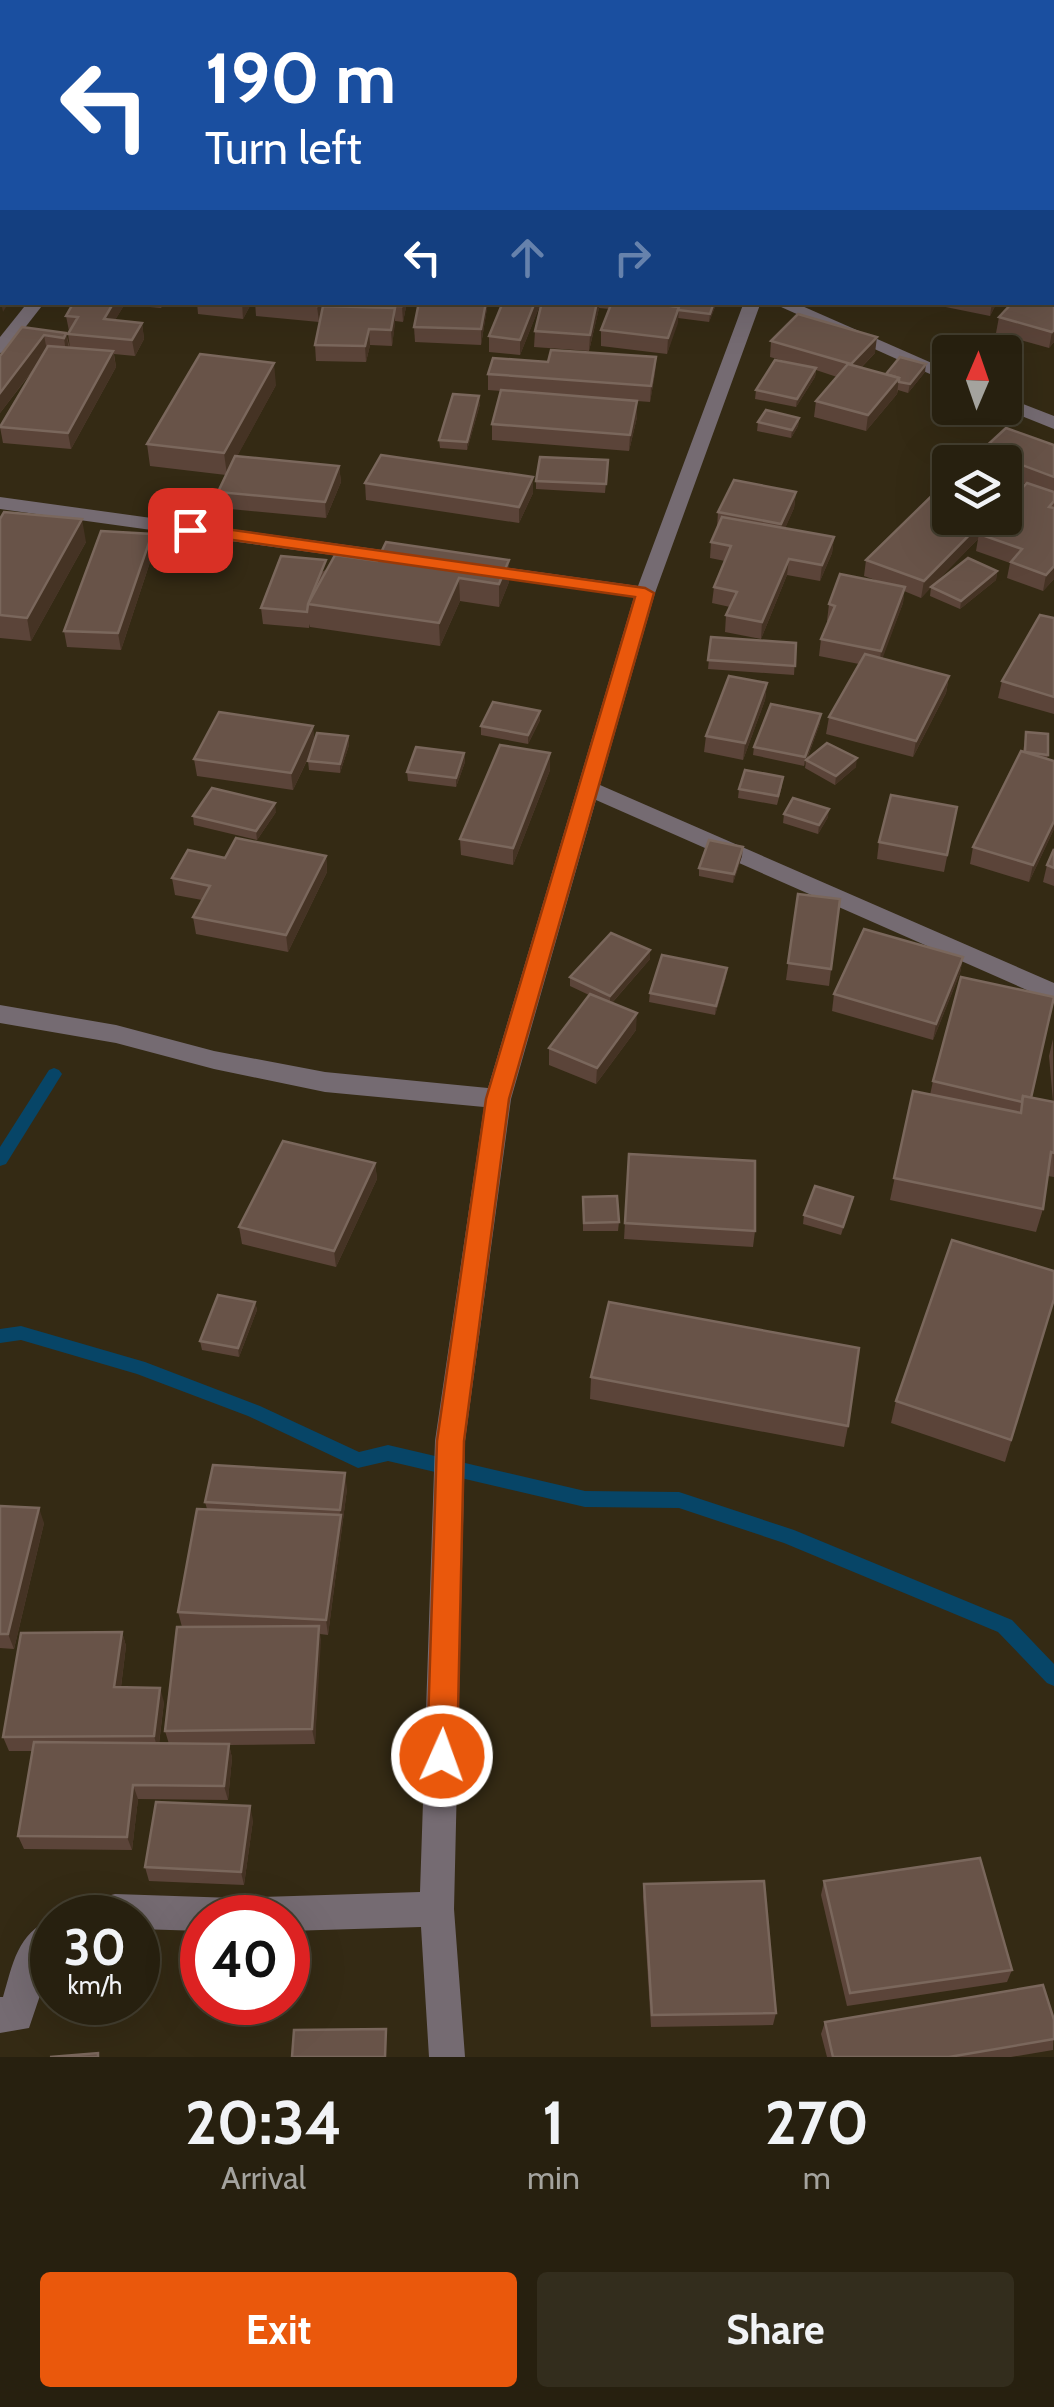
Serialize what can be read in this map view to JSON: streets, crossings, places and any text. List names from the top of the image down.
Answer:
{
  "north": "top",
  "page": {
    "turn": ["190 m", "Turn left"],
    "speed": "30 km/h",
    "limit": "40",
    "eta": [
      "20:34",
      "Arrival",
      "1",
      "min",
      "270",
      "m"
    ],
    "buttons": ["Exit", "Share"]
  }
}
